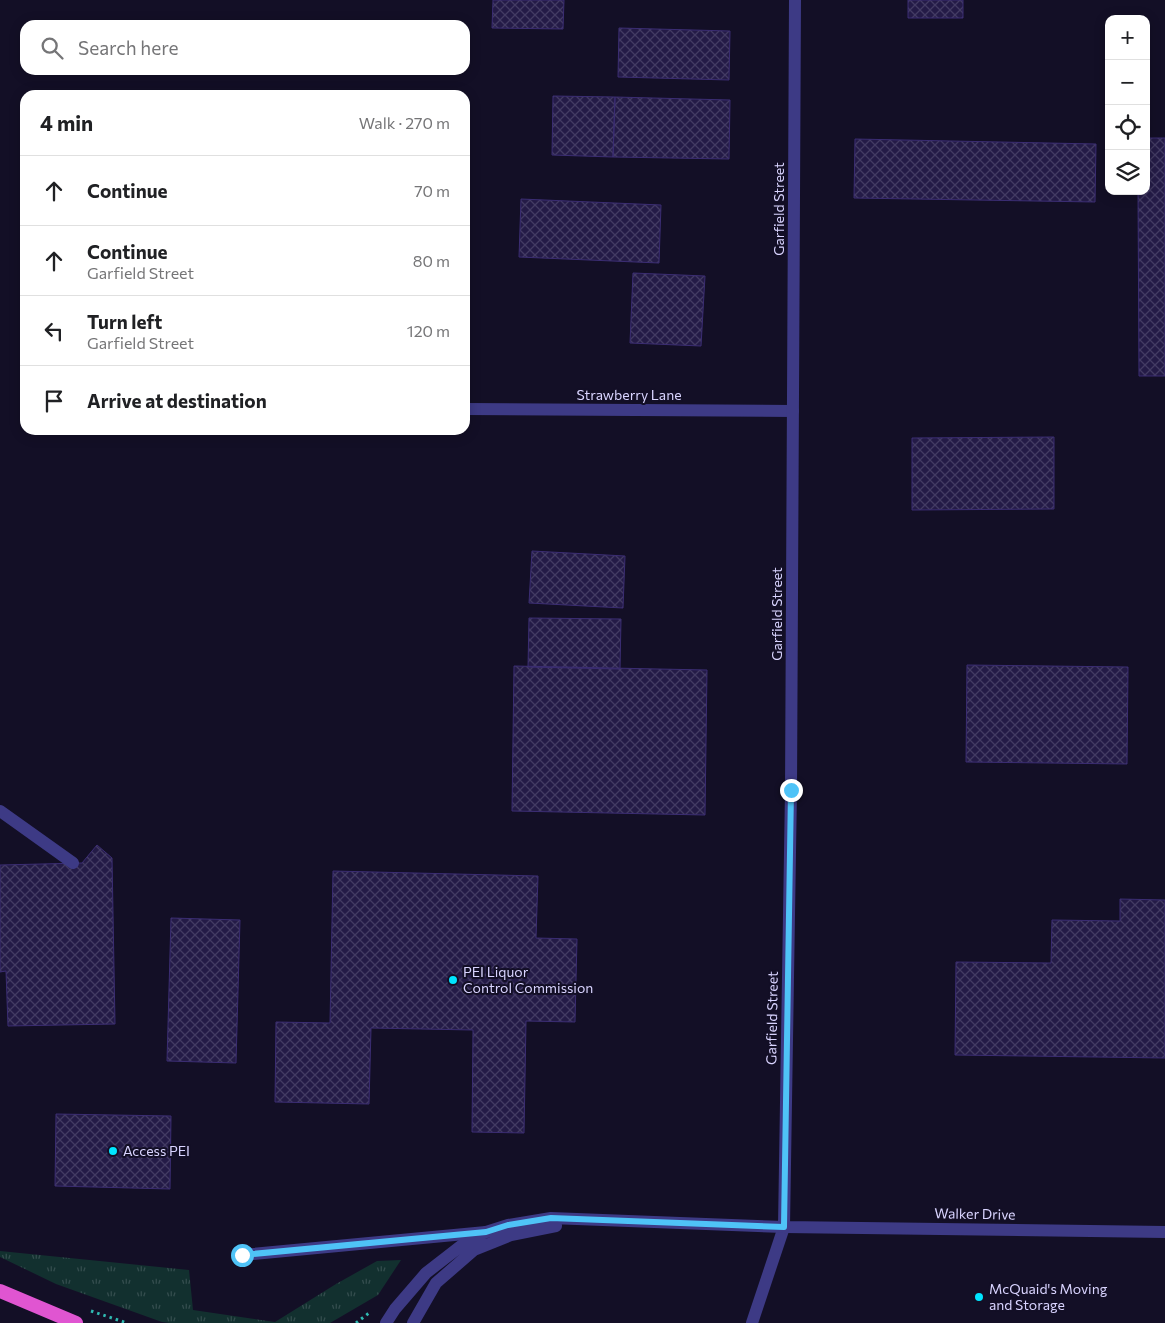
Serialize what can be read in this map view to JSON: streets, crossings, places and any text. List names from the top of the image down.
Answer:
{
  "streets": {
    "street": ["Garfield Street", "Strawberry Lane", "Walker Drive"]
  },
  "crossings": [
    ["Garfield Street", "Strawberry Lane"],
    ["Garfield Street", "Walker Drive"]
  ],
  "places": ["PEI Liquor Control Commission", "Access PEI", "McQuaid's Moving and Storage"],
  "page": {
    "map_buttons": ["+", "−"],
    "search": "Search here",
    "heading": ["4 min", "Walk · 270 m"],
    "list": [
      ["Continue", "70 m"],
      ["Continue", "Garfield Street", "80 m"],
      ["Turn left", "Garfield Street", "120 m"],
      "Arrive at destination"
    ]
  }
}
